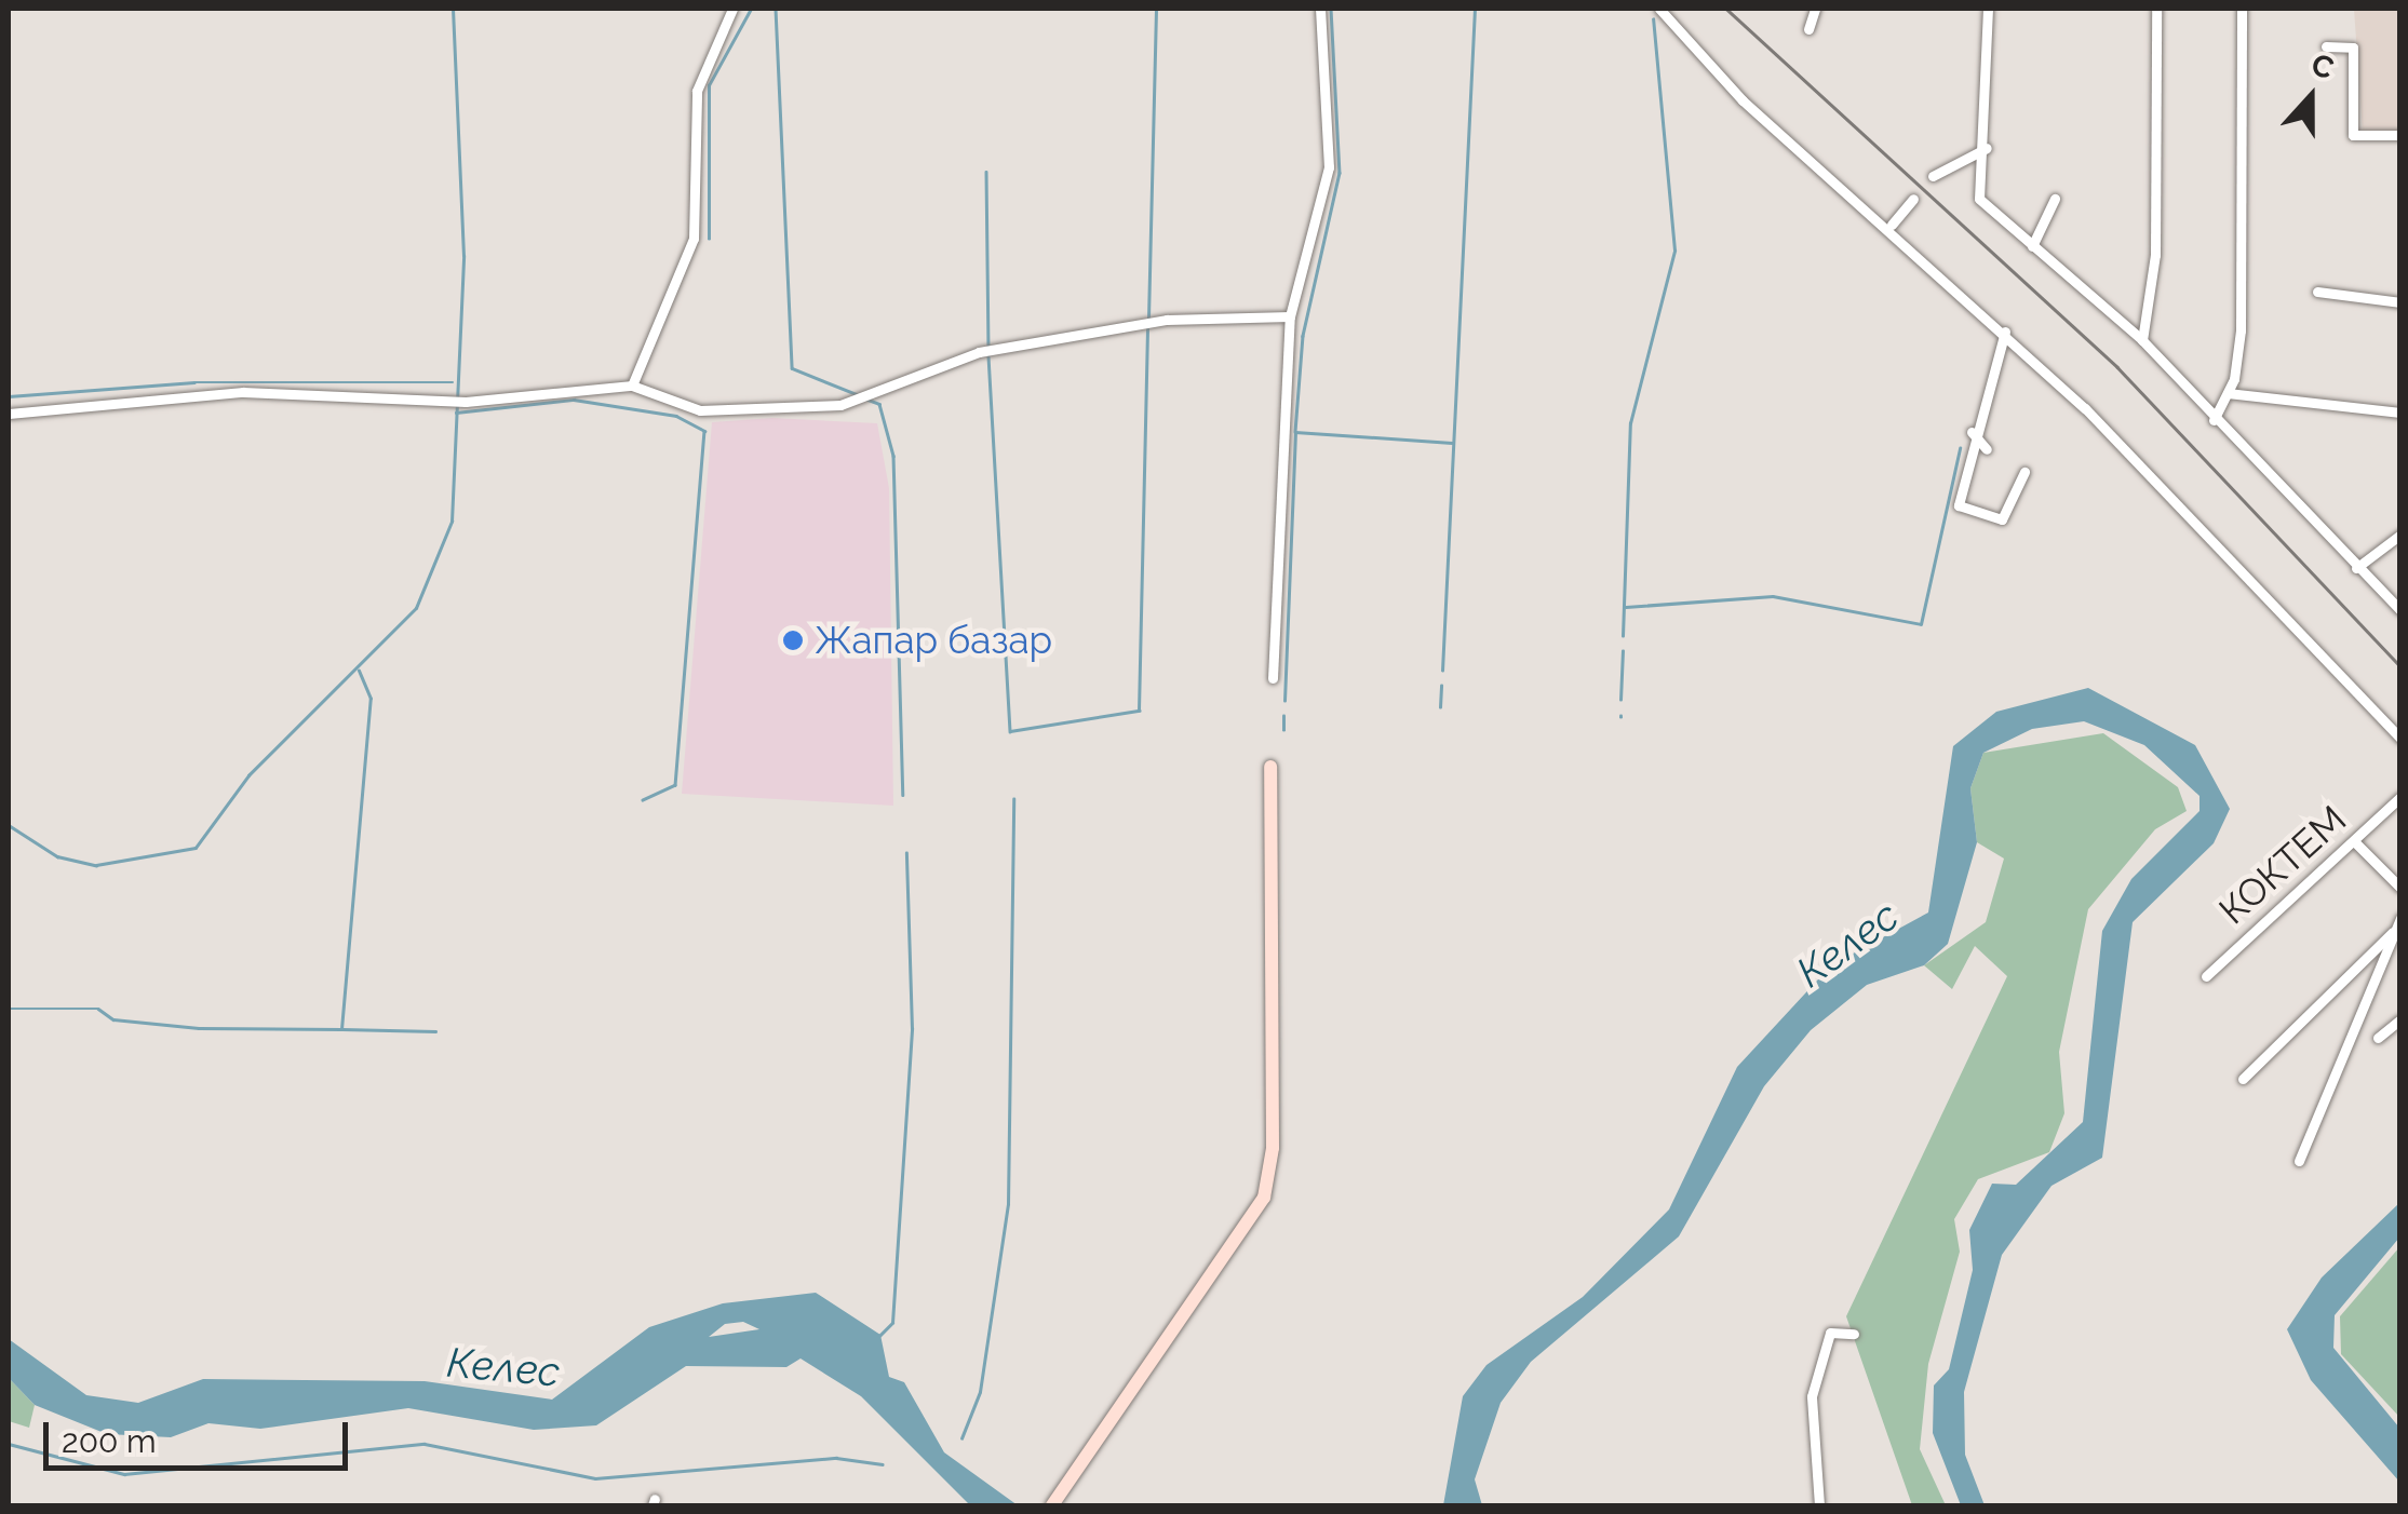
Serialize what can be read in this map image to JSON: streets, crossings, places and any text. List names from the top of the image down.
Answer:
{
  "streets": {
    "street": ["КОКТЕМ"]
  },
  "water": ["Келес"],
  "places": ["Жапар базар"],
  "scale_bar": "200 m",
  "north": "top"
}
